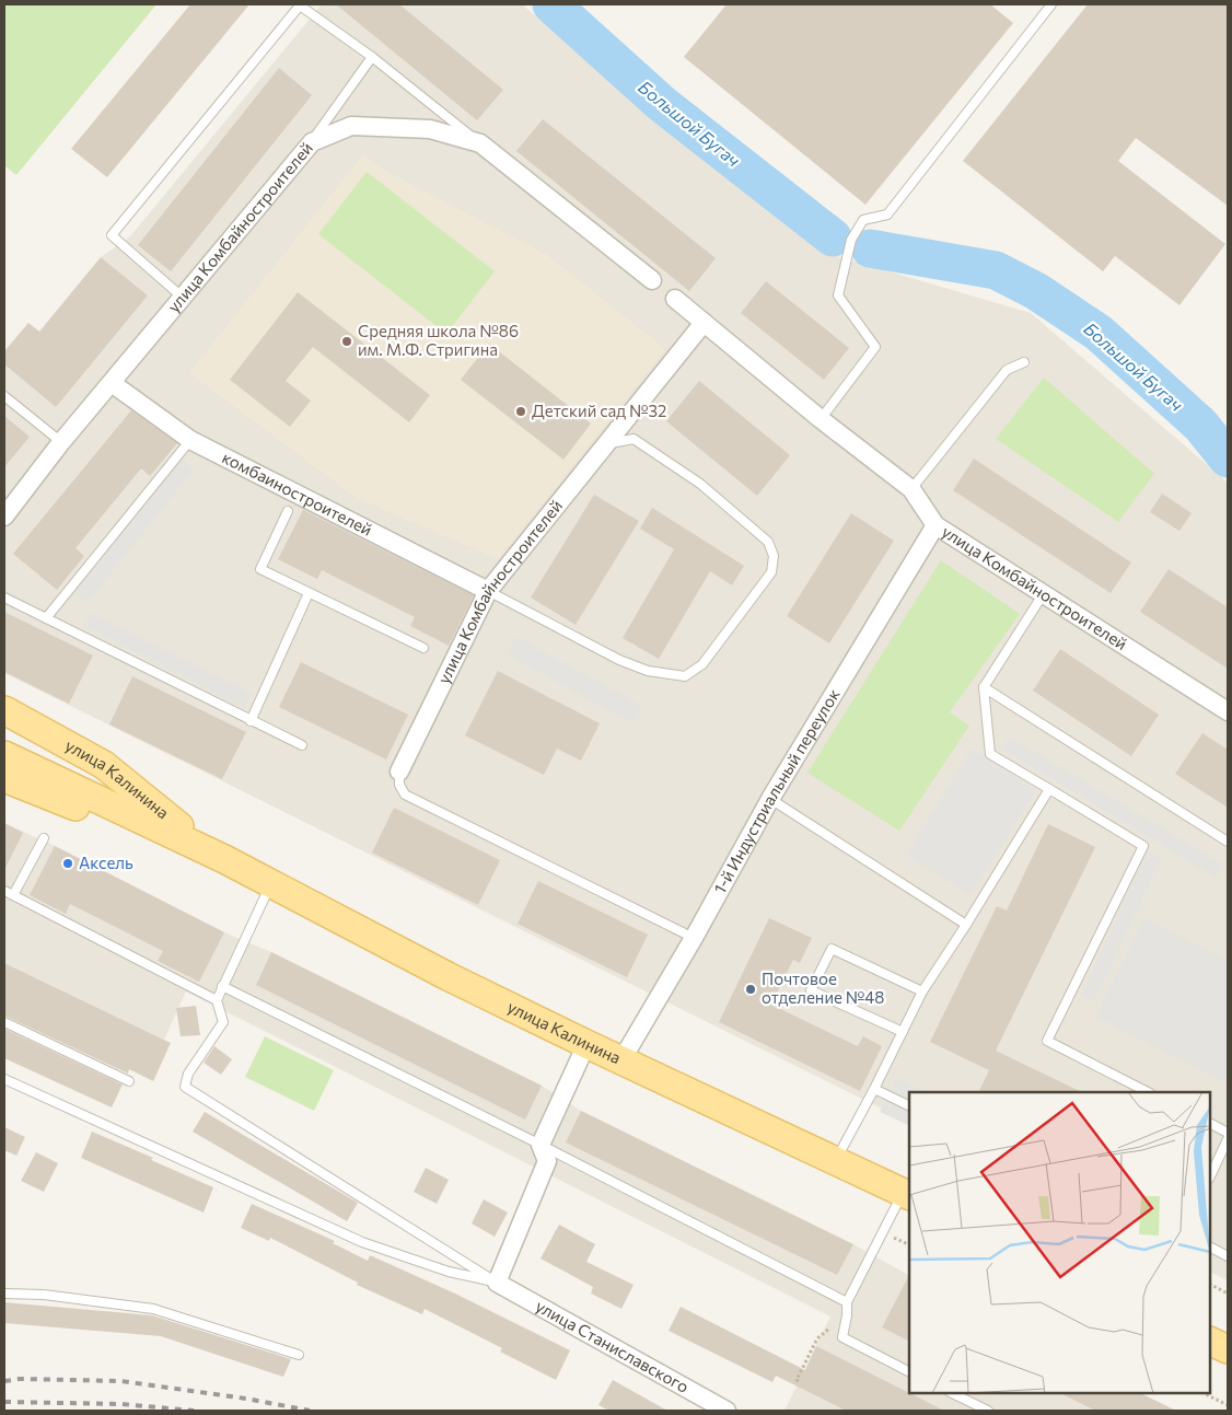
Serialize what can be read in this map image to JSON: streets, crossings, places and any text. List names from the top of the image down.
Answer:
{
  "streets": {
    "main road": ["улица Калинина"],
    "street": [
      "улица Комбайностроителей",
      "комбаиностроителей",
      "1-й Индустриальный переулок",
      "улица Станиславского"
    ]
  },
  "crossings": [
    ["улица Комбайностроителей", "комбаиностроителей"],
    ["улица Комбайностроителей", "1-й Индустриальный переулок"],
    ["улица Калинина", "1-й Индустриальный переулок"]
  ],
  "water": ["Большой Бугач"],
  "places": [
    "Средняя школа №86 им. М.Ф. Стригина",
    "Детский сад №32",
    "Аксель",
    "Почтовое отделение №48"
  ]
}
